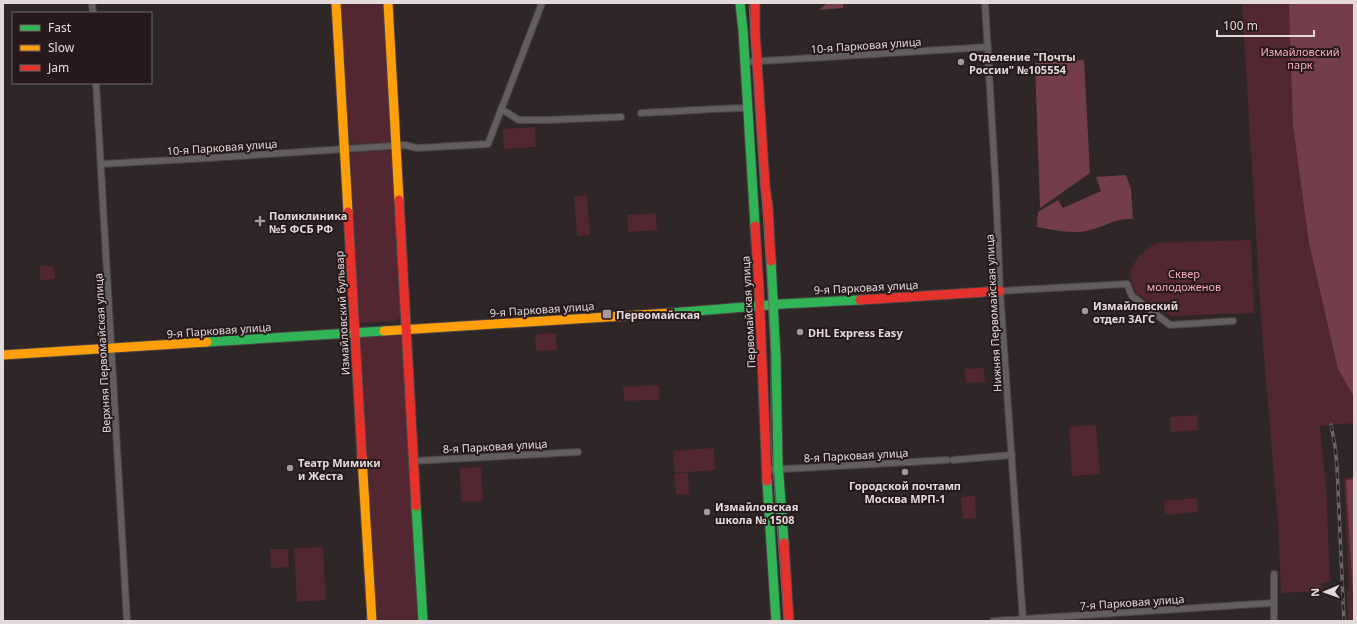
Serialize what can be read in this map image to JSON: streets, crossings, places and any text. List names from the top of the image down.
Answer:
{
  "streets": {
    "main road": ["9-я Парковая улица", "Первомайская улица", "Измайловский бульвар"],
    "street": [
      "10-я Парковая улица",
      "Нижняя Первомайская улица",
      "Верхняя Первомайская улица",
      "8-я Парковая улица",
      "7-я Парковая улица"
    ]
  },
  "crossings": [
    ["10-я Парковая улица", "Первомайская улица"],
    ["10-я Парковая улица", "Измайловский бульвар"],
    ["10-я Парковая улица", "Нижняя Первомайская улица"],
    ["10-я Парковая улица", "Верхняя Первомайская улица"],
    ["9-я Парковая улица", "Первомайская улица"],
    ["9-я Парковая улица", "Измайловский бульвар"],
    ["9-я Парковая улица", "Нижняя Первомайская улица"],
    ["9-я Парковая улица", "Верхняя Первомайская улица"],
    ["Первомайская улица", "8-я Парковая улица"],
    ["Нижняя Первомайская улица", "8-я Парковая улица"],
    ["Нижняя Первомайская улица", "7-я Парковая улица"]
  ],
  "parks": ["Измайловский парк", "Сквер молодоженов"],
  "places": {
    "other": [
      "Отделение \"Почты России\" №105554",
      "Измайловский отдел ЗАГС",
      "DHL Express Easy",
      "Театр Мимики и Жеста",
      "Городской почтамп Москва МРП-1",
      "Измайловская школа № 1508"
    ],
    "health": ["Поликлиника №5 ФСБ РФ"],
    "transit": ["Первомайская"]
  },
  "legend": ["Fast", "Slow", "Jam"],
  "scale_bar": "100 m",
  "north": "left"
}
